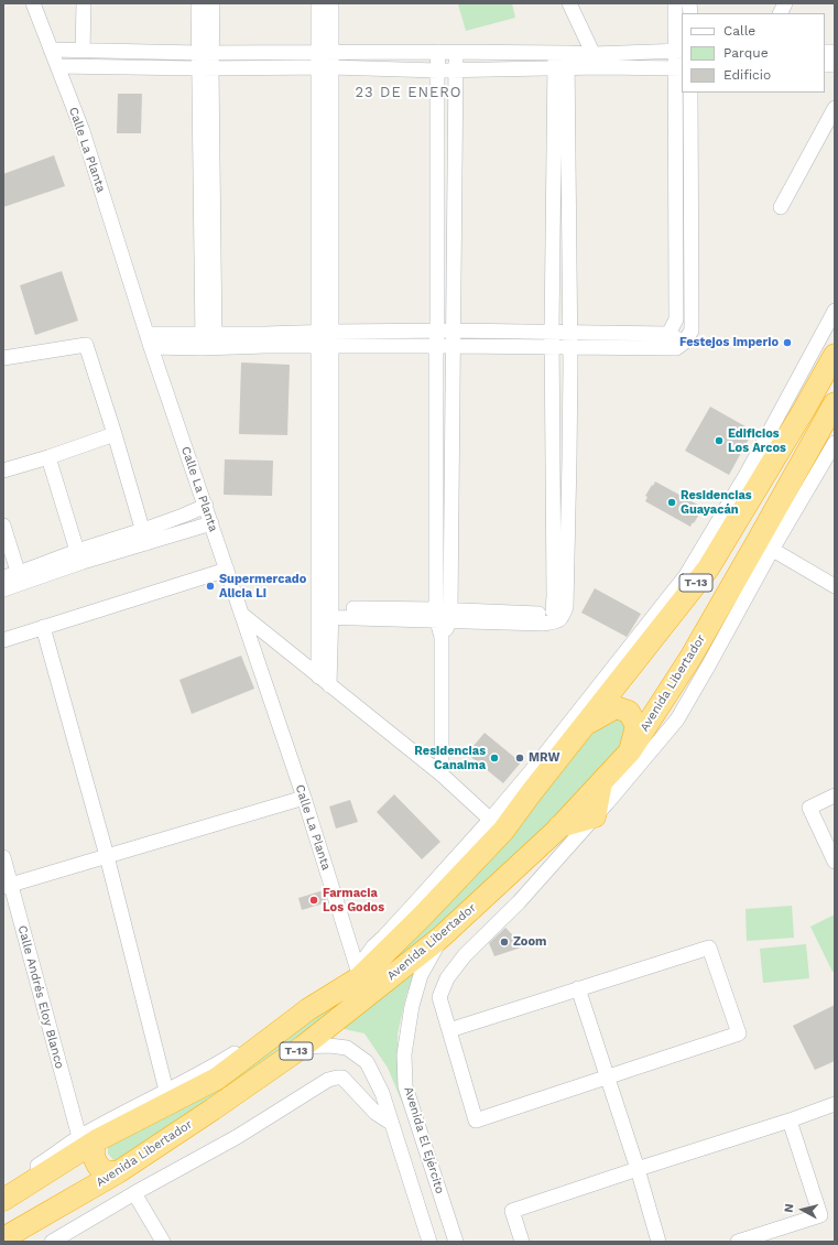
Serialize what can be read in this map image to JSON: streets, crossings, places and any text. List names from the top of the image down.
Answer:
{
  "streets": {
    "highway": ["T-13", "Avenida Libertador"],
    "street": ["Calle La Planta", "Calle Andrés Eloy Blanco", "Avenida El Ejército"]
  },
  "crossings": [
    ["Calle La Planta", "Avenida Libertador"],
    ["T-13", "Avenida Libertador"],
    ["Avenida Libertador", "Calle Andrés Eloy Blanco"],
    ["Avenida Libertador", "Avenida El Ejército"]
  ],
  "districts": ["23 DE ENERO"],
  "places": [
    "Festejos Imperio",
    "Edificios Los Arcos",
    "Residencias Guayacán",
    "Supermercado Alicia Li",
    "Residencias Canaima",
    "MRW",
    "Farmacia Los Godos",
    "Zoom"
  ],
  "legend": ["Calle", "Parque", "Edificio"],
  "north": "left"
}
